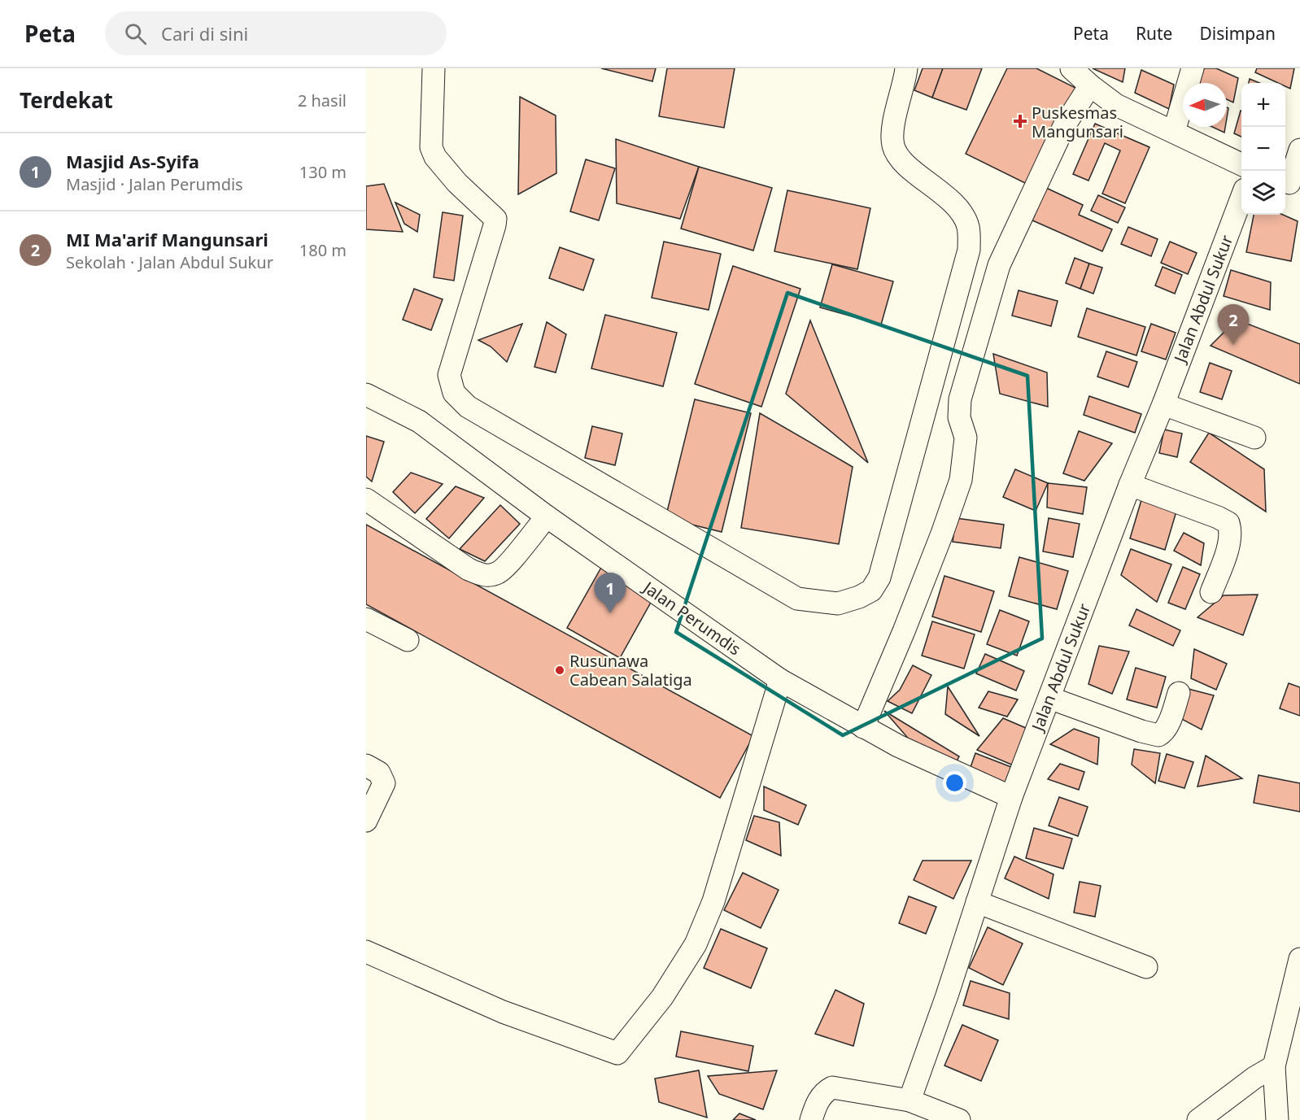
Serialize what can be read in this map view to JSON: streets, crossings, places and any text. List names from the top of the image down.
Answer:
{
  "streets": {
    "street": ["Jalan Abdul Sukur", "Jalan Perumdis"]
  },
  "crossings": [
    ["Jalan Abdul Sukur", "Jalan Perumdis"]
  ],
  "places": {
    "health": ["Puskesmas Mangunsari"],
    "other": ["Rusunawa Cabean Salatiga"]
  },
  "north": "left",
  "page": {
    "header": "Peta",
    "search": "Cari di sini",
    "nav": ["Peta", "Rute", "Disimpan"],
    "heading": ["Terdekat", "2 hasil"],
    "map_buttons": ["+", "−"],
    "list": [
      {
        "mark": "1",
        "name": "Masjid As-Syifa",
        "note": "Masjid · Jalan Perumdis",
        "value": "130 m"
      },
      {
        "mark": "2",
        "name": "MI Ma'arif Mangunsari",
        "note": "Sekolah · Jalan Abdul Sukur",
        "value": "180 m"
      }
    ],
    "pins": ["2", "1"]
  }
}
